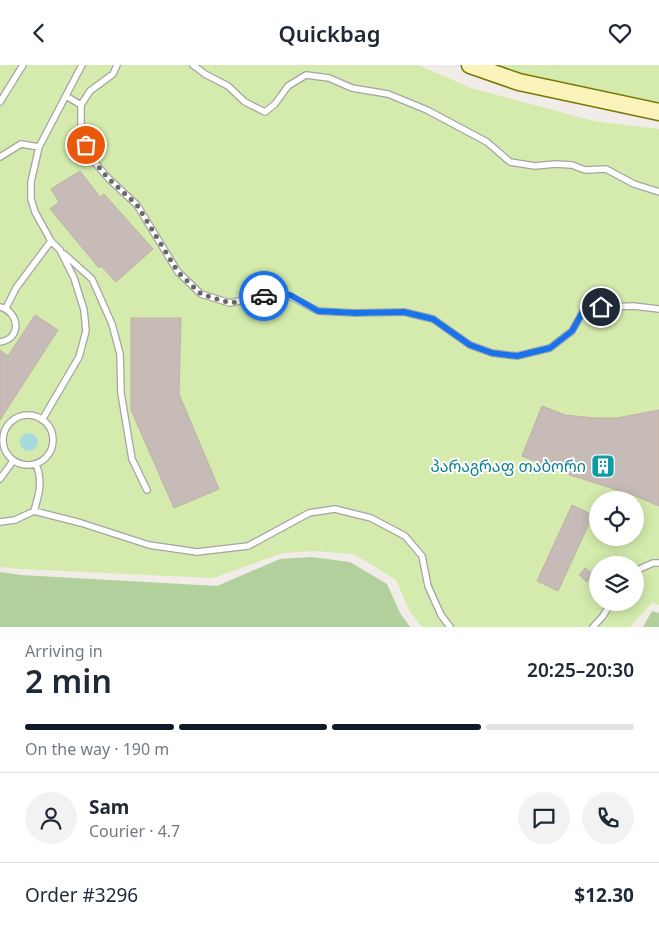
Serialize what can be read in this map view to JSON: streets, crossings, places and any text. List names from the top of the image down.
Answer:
{
  "places": {
    "building": ["პარაგრაფ თაბორი"]
  },
  "page": {
    "header": "Quickbag",
    "heading": ["2 min", "Arriving in", "20:25–20:30"],
    "panel": [
      "Sam",
      "Courier · 4.7",
      "Order #3296",
      "$12.30"
    ],
    "bar": "On the way · 190 m"
  }
}
